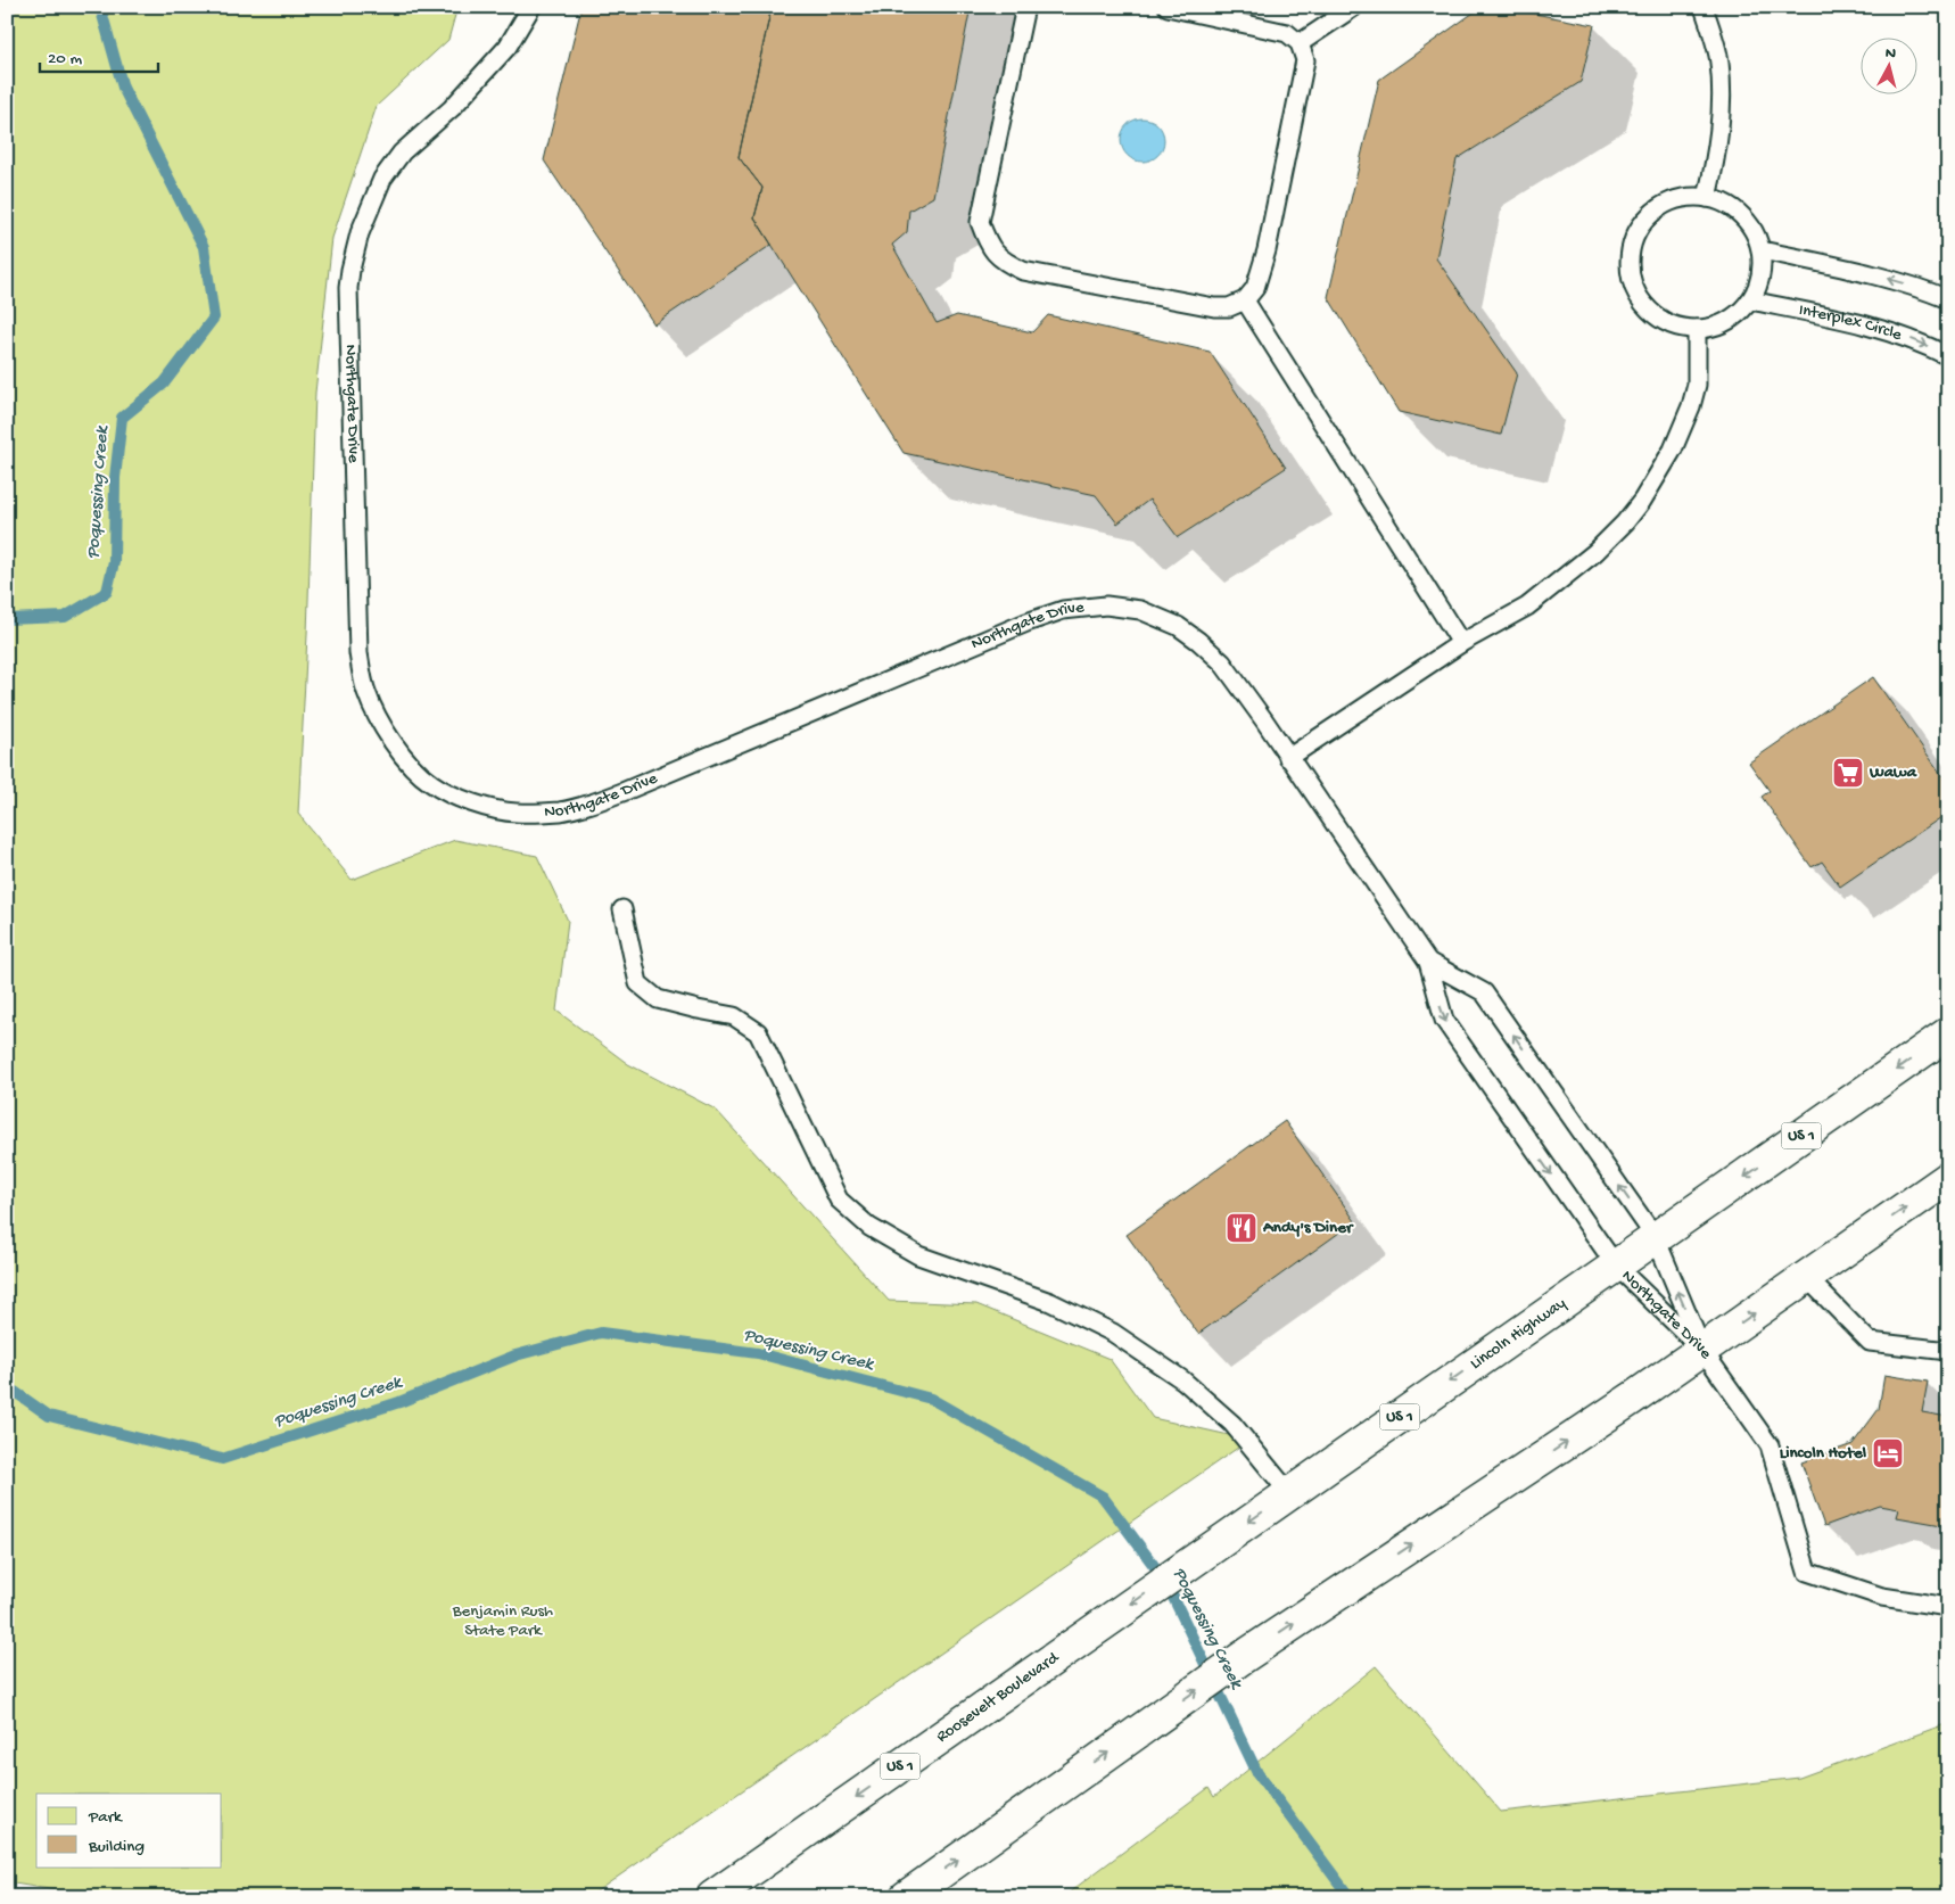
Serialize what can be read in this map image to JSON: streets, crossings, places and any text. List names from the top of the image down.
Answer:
{
  "streets": {
    "highway": ["US 1", "Lincoln Highway", "Roosevelt Boulevard"],
    "lane": ["Interplex Circle", "Northgate Drive"]
  },
  "crossings": [
    ["Northgate Drive", "Lincoln Highway"],
    ["Lincoln Highway", "Roosevelt Boulevard"]
  ],
  "water": ["Poquessing Creek"],
  "parks": ["Benjamin Rush State Park"],
  "places": {
    "supermarket": ["Wawa"],
    "restaurant": ["Andy's Diner"],
    "hotel": ["Lincoln Hotel"]
  },
  "legend": ["Park", "Building"],
  "scale_bar": "20 m",
  "north": "top"
}
